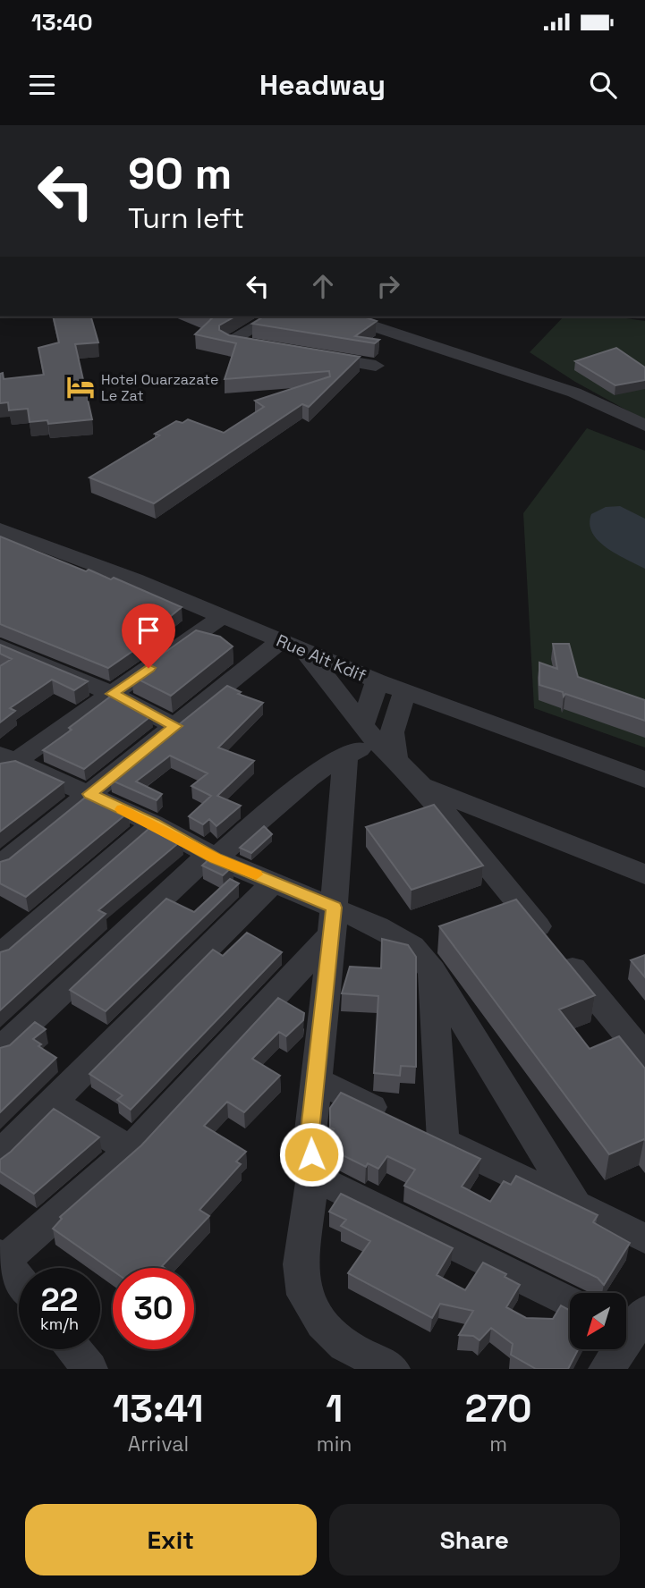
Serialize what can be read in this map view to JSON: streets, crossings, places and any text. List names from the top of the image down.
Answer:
{
  "streets": {
    "street": ["Rue Ait Kdif"]
  },
  "places": {
    "hotel": ["Hotel Ouarzazate Le Zat"]
  },
  "north": "bottom left",
  "page": {
    "status": "13:40",
    "header": "Headway",
    "turn": ["90 m", "Turn left"],
    "speed": "22 km/h",
    "limit": "30",
    "eta": [
      "13:41",
      "Arrival",
      "1",
      "min",
      "270",
      "m"
    ],
    "buttons": ["Exit", "Share"]
  }
}
